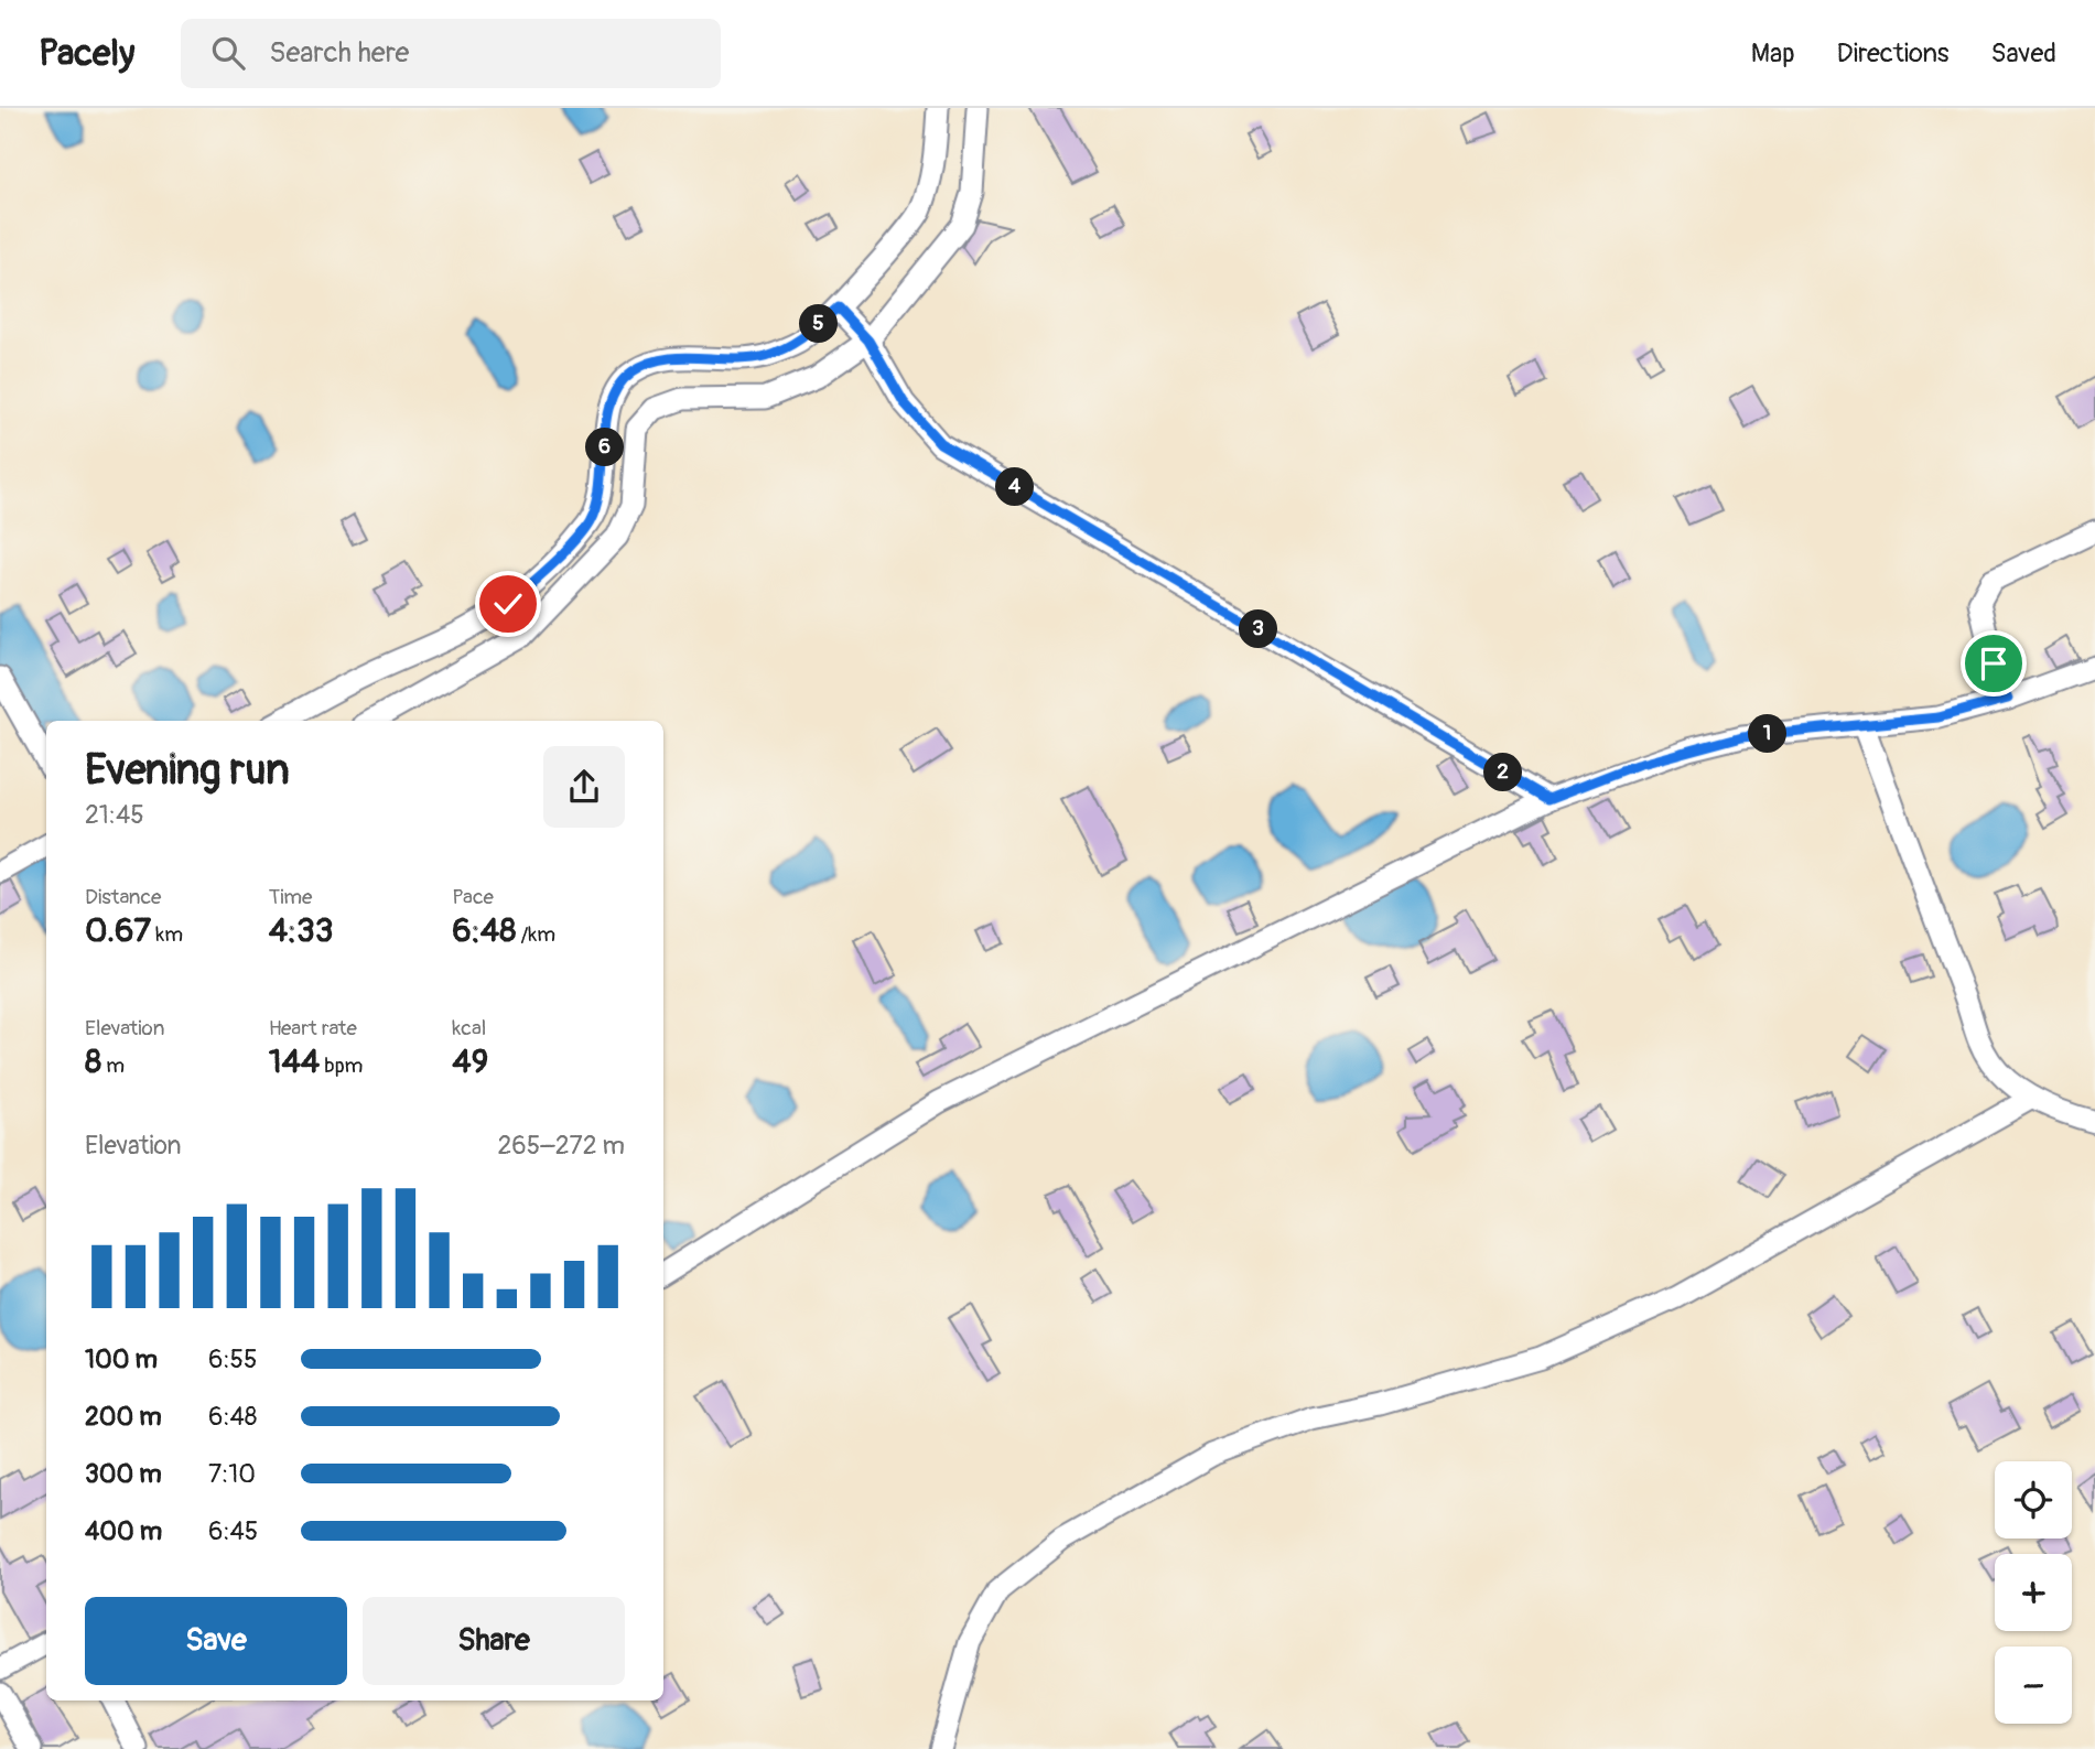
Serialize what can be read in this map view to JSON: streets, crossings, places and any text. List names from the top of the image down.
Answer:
{
  "page": {
    "header": "Pacely",
    "search": "Search here",
    "nav": ["Map", "Directions", "Saved"],
    "pins": [
      "5",
      "6",
      "4",
      "3",
      "1",
      "2"
    ],
    "heading": ["Evening run", "21:45"],
    "stats": [
      ["Distance", "0.67 km"],
      ["Time", "4:33"],
      ["Pace", "6:48 /km"],
      ["Elevation", "8 m"],
      ["Heart rate", "144 bpm"],
      ["kcal", "49"]
    ],
    "chart": ["Elevation", "265–272 m"],
    "list": [
      {
        "name": "100 m",
        "note": "6:55"
      },
      {
        "name": "200 m",
        "note": "6:48"
      },
      {
        "name": "300 m",
        "note": "7:10"
      },
      {
        "name": "400 m",
        "note": "6:45"
      }
    ],
    "map_buttons": ["+", "−"],
    "buttons": ["Save", "Share"]
  }
}
